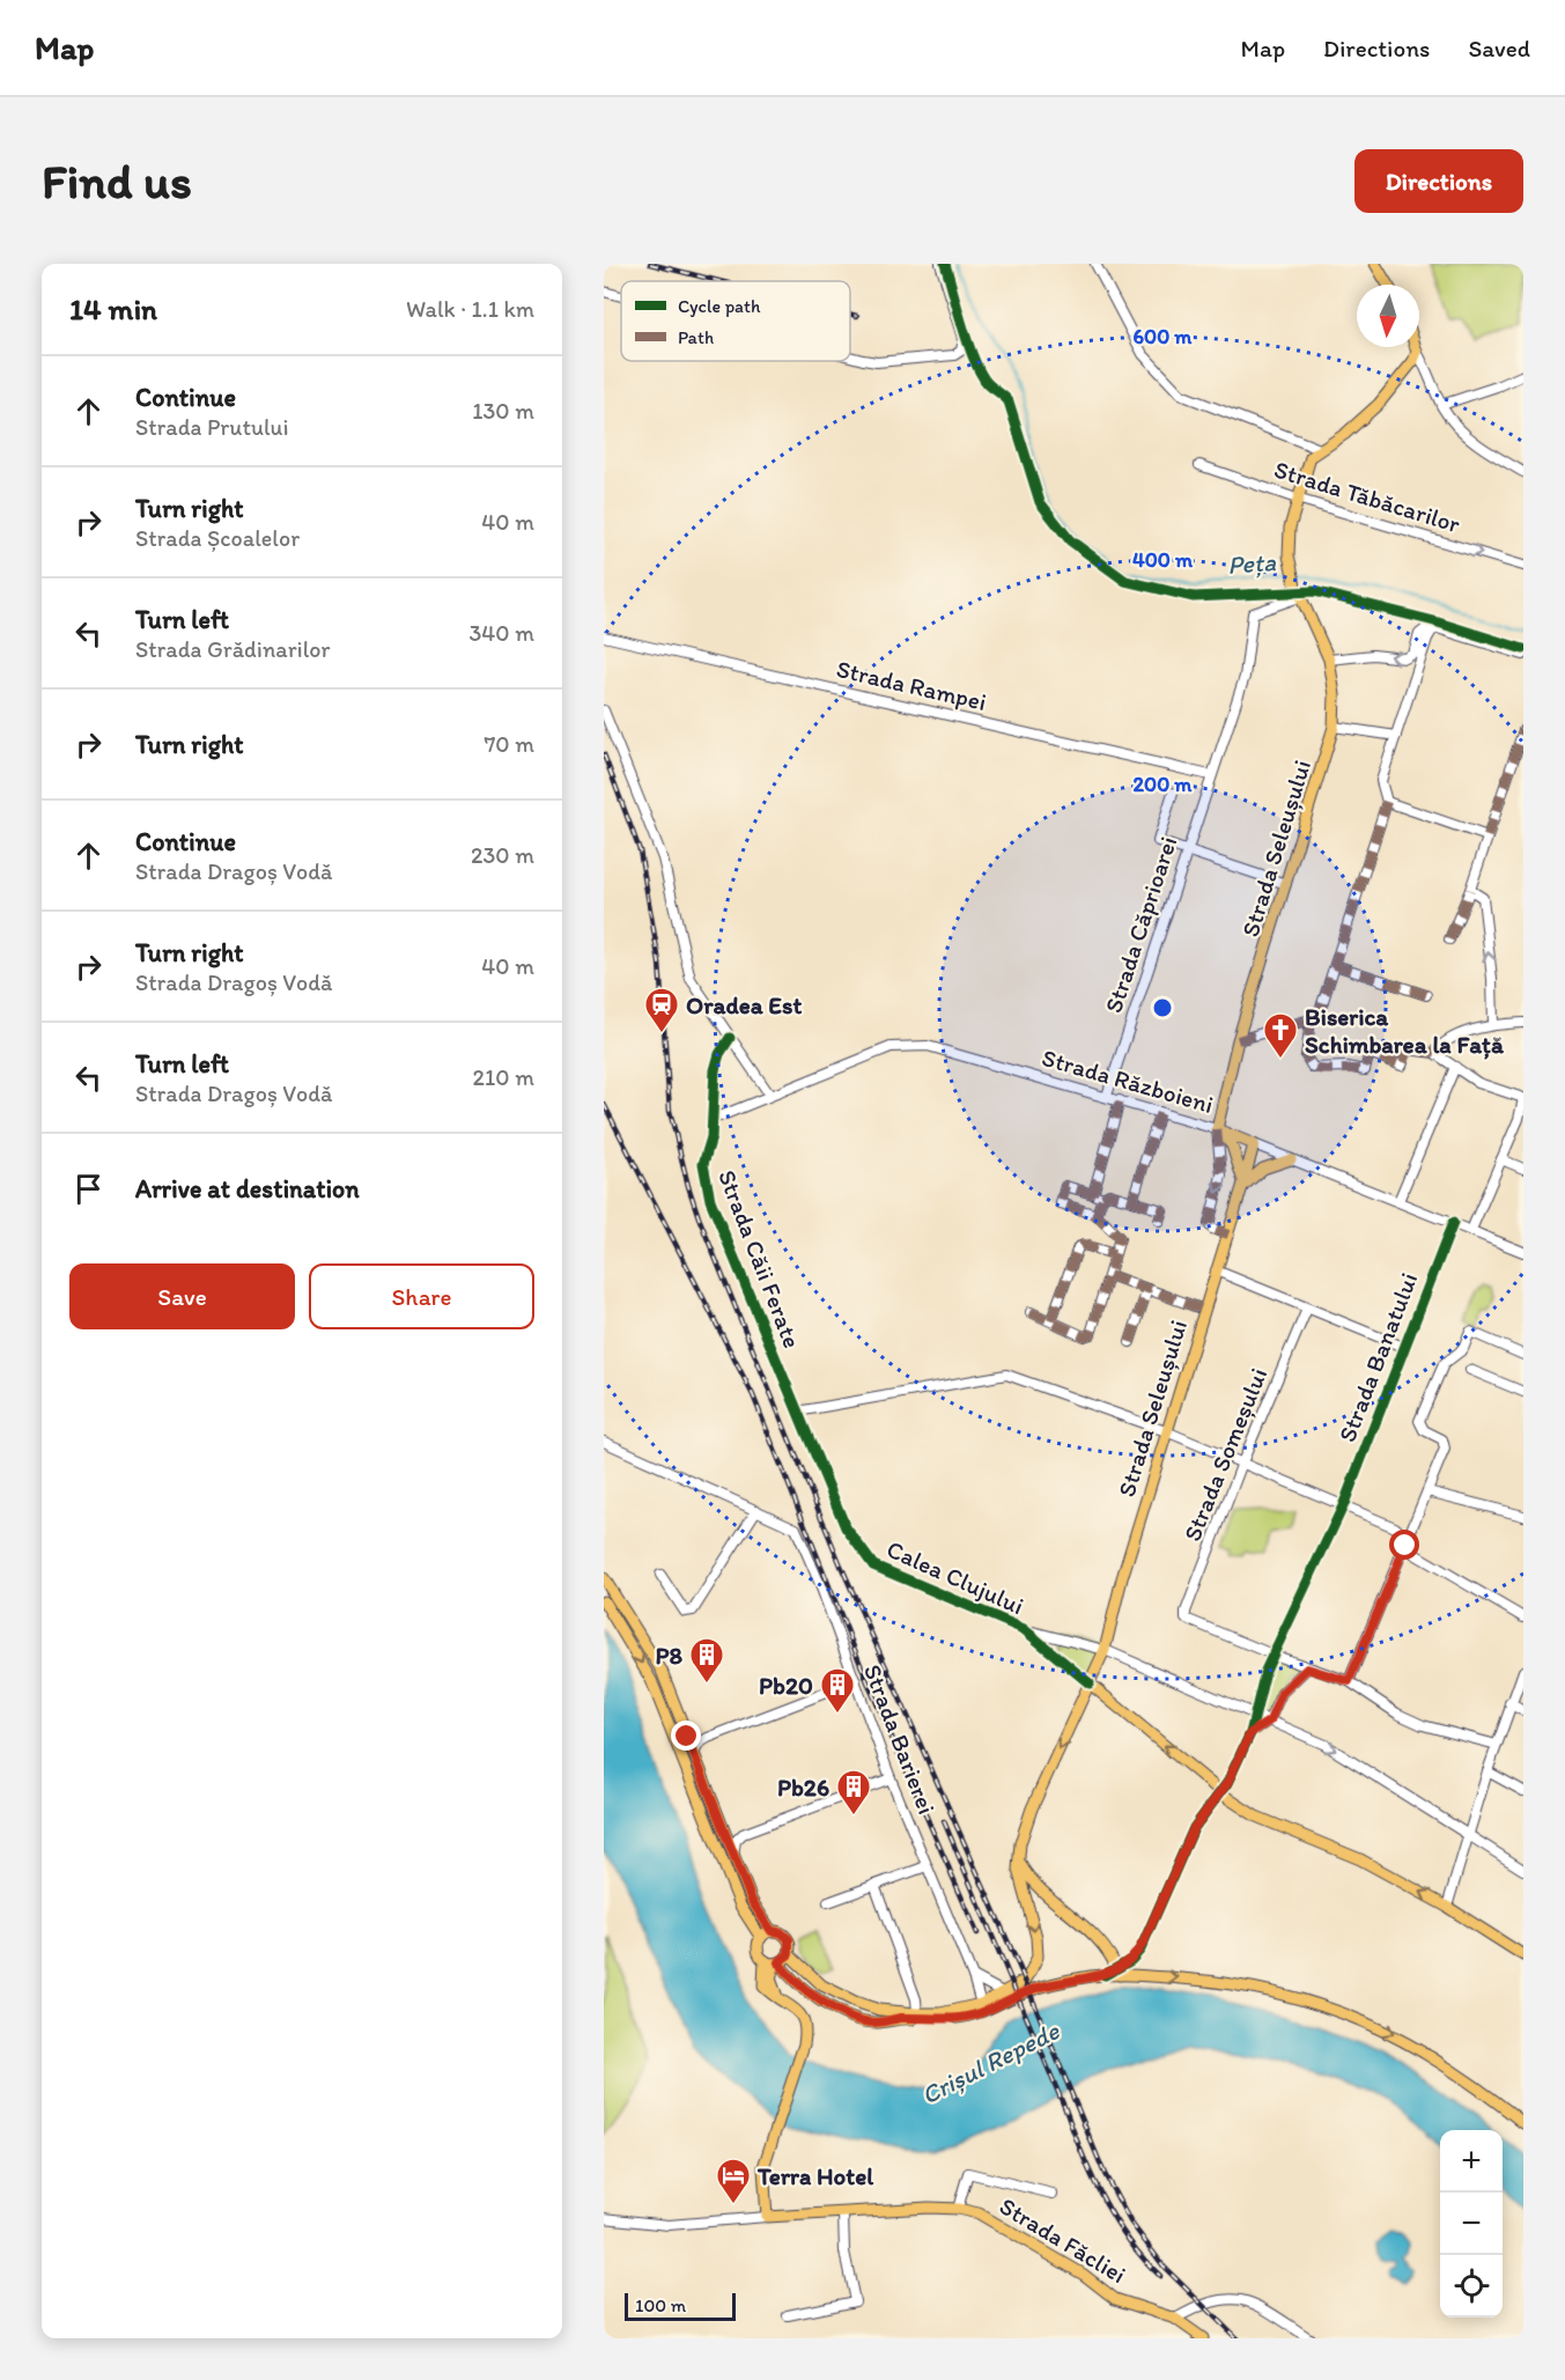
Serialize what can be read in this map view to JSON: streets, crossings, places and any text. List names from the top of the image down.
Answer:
{
  "streets": {
    "main road": [
      "Strada Seleușului",
      "Strada Războieni",
      "Calea Clujului",
      "Strada Făcliei"
    ],
    "street": [
      "Strada Tăbăcarilor",
      "Strada Rampei",
      "Strada Căprioarei",
      "Strada Căii Ferate",
      "Strada Banatului",
      "Strada Someșului",
      "Strada Barierei"
    ]
  },
  "crossings": [
    ["Strada Tăbăcarilor", "Strada Seleușului"],
    ["Strada Rampei", "Strada Căprioarei"],
    ["Strada Seleușului", "Strada Căprioarei"],
    ["Strada Seleușului", "Strada Războieni"],
    ["Strada Seleușului", "Calea Clujului"],
    ["Strada Seleușului", "Strada Barierei"],
    ["Strada Căprioarei", "Strada Războieni"],
    ["Strada Războieni", "Strada Căii Ferate"],
    ["Strada Războieni", "Strada Banatului"],
    ["Strada Căii Ferate", "Calea Clujului"],
    ["Strada Banatului", "Strada Someșului"]
  ],
  "one_way": ["Strada Tăbăcarilor"],
  "water": ["Peța", "Crișul Repede"],
  "places": {
    "station": ["Oradea Est"],
    "church": ["Biserica Schimbarea la Față"],
    "building": ["P8", "Pb20", "Pb26"],
    "hotel": ["Terra Hotel"]
  },
  "legend": ["Cycle path", "Path"],
  "scale_bar": "100 m",
  "north": "bottom",
  "page": {
    "header": "Map",
    "nav": ["Map", "Directions", "Saved"],
    "buttons": [
      "Directions",
      ["Save", "Share"]
    ],
    "title": "Find us",
    "heading": ["14 min", "Walk · 1.1 km"],
    "list": [
      ["Continue", "Strada Prutului", "130 m"],
      ["Turn right", "Strada Școalelor", "40 m"],
      ["Turn left", "Strada Grădinarilor", "340 m"],
      ["Turn right", "70 m"],
      ["Continue", "Strada Dragoș Vodă", "230 m"],
      ["Turn right", "Strada Dragoș Vodă", "40 m"],
      ["Turn left", "Strada Dragoș Vodă", "210 m"],
      "Arrive at destination"
    ],
    "map_buttons": ["+", "−"],
    "scale": "100 m"
  },
  "rings": ["600 m", "400 m", "200 m"]
}
